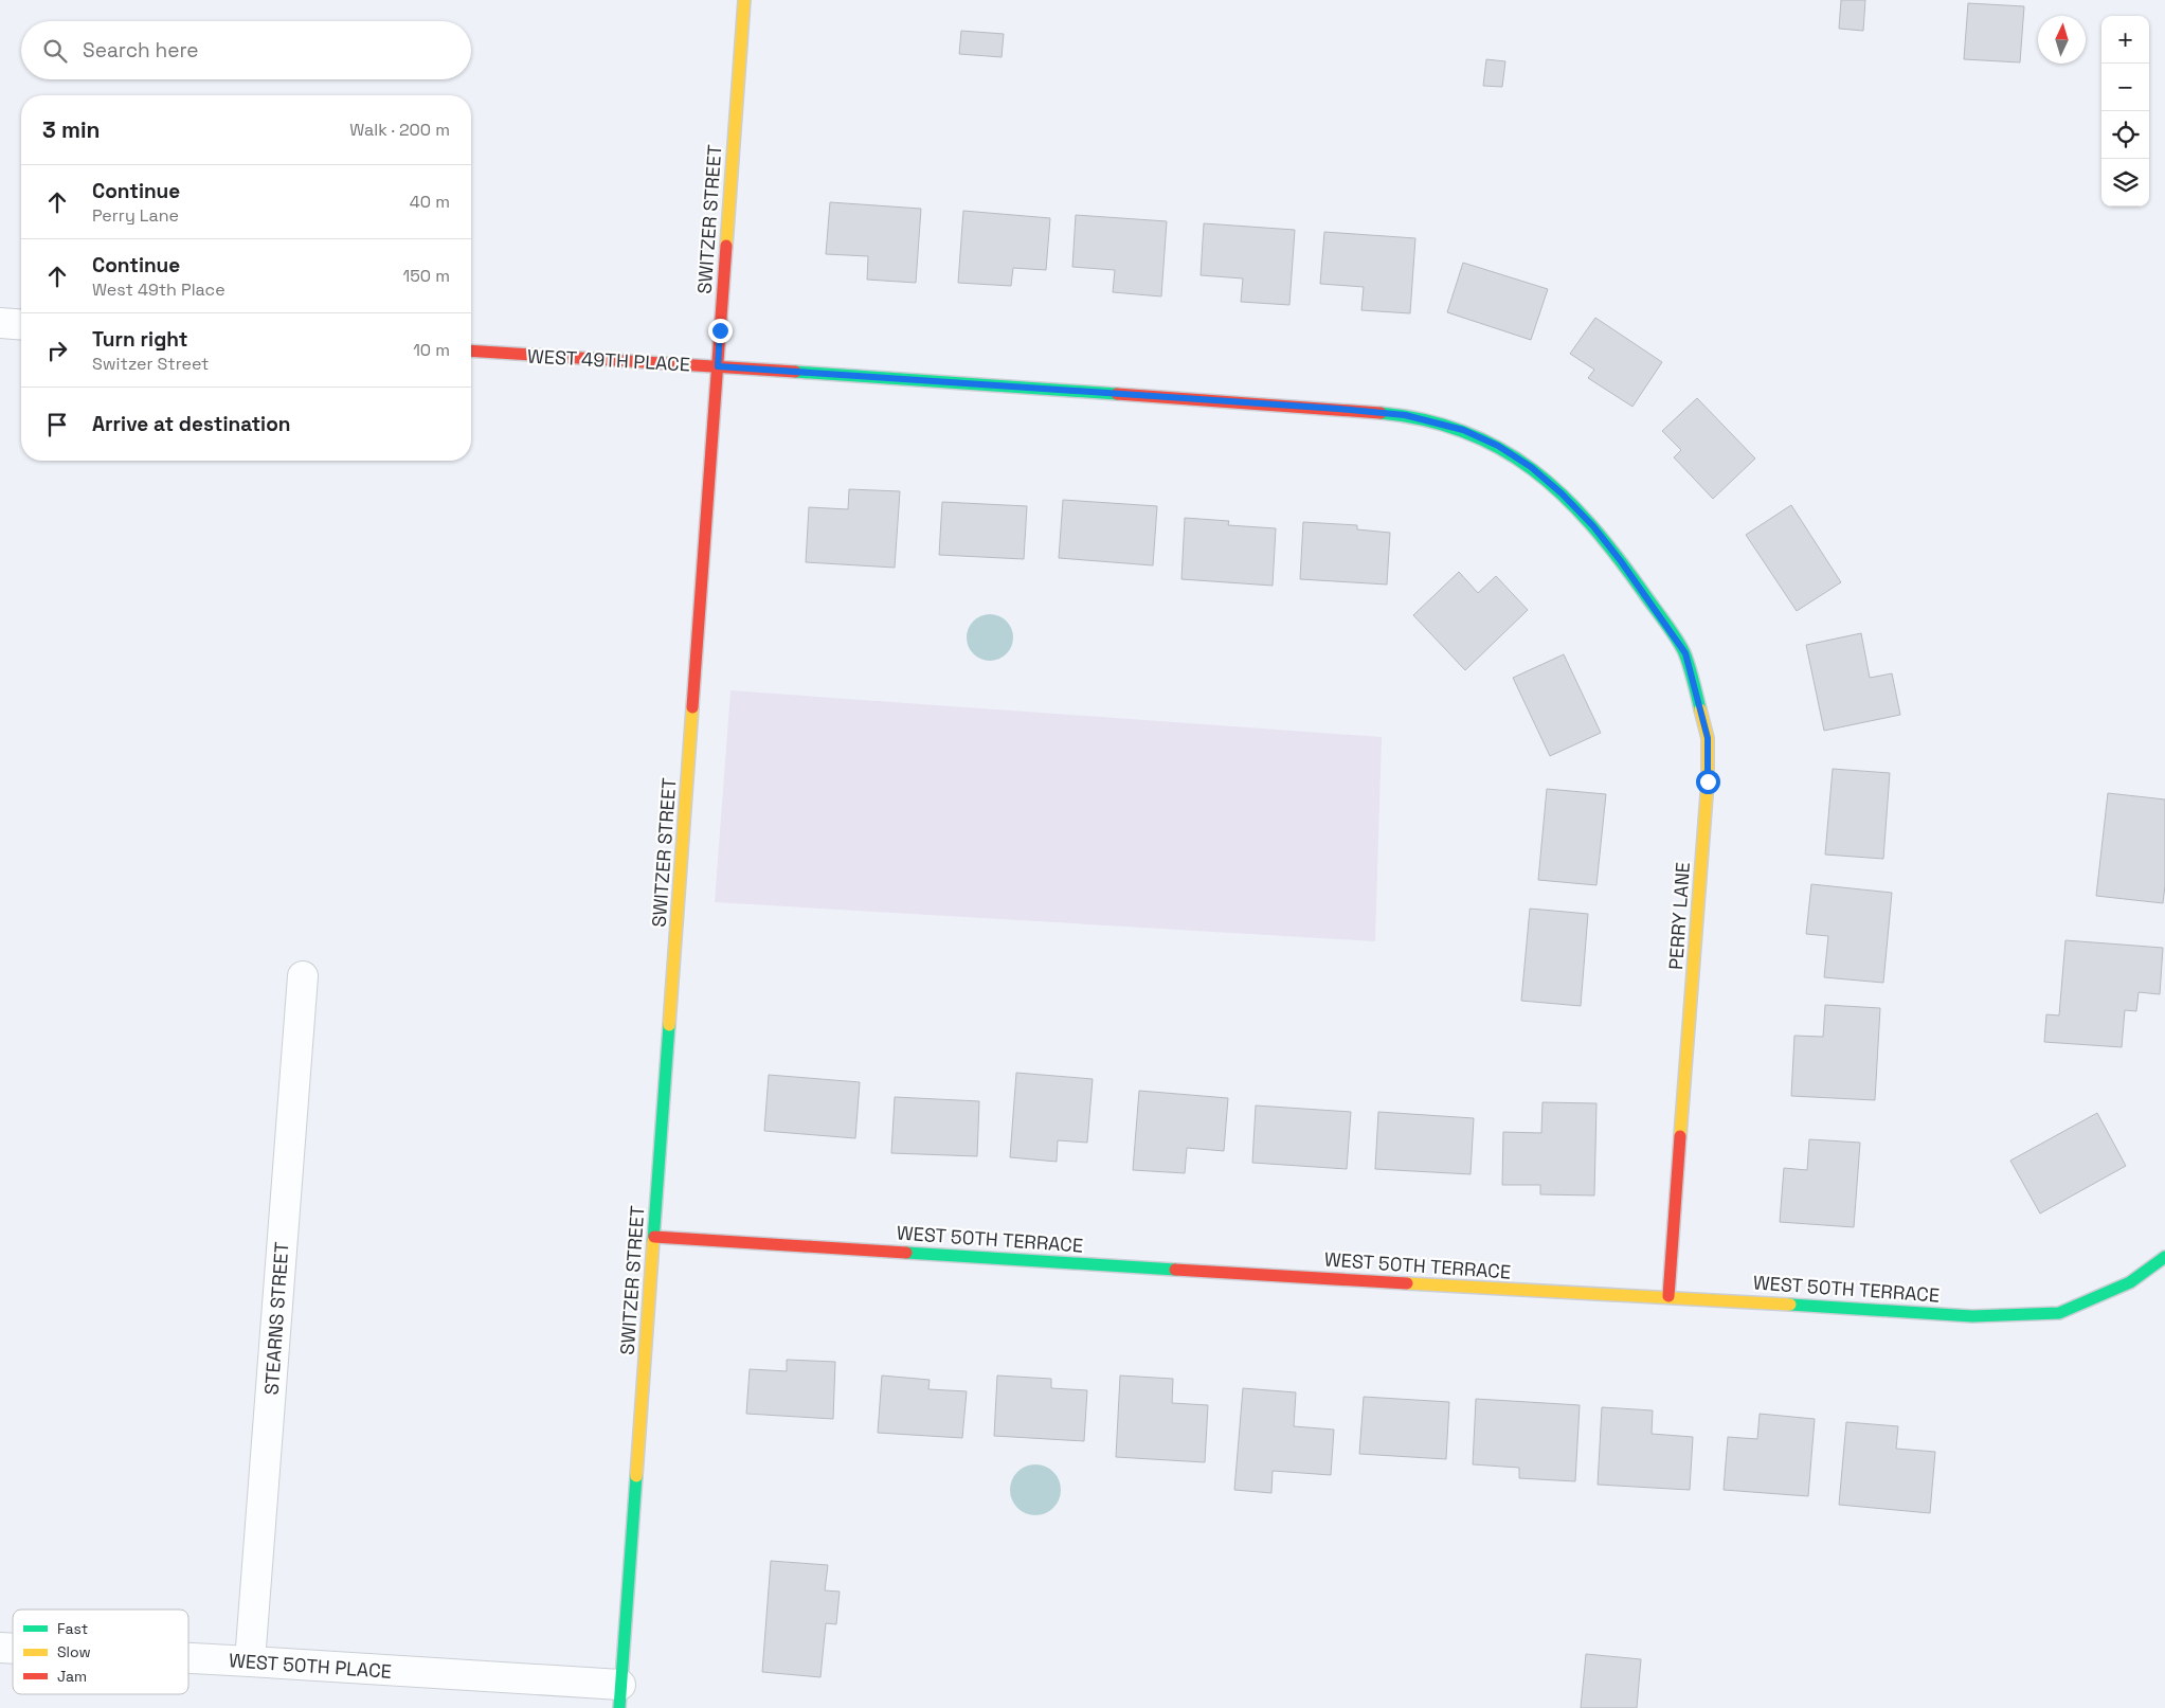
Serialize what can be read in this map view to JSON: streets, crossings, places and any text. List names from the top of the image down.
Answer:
{
  "streets": {
    "street": [
      "SWITZER STREET",
      "WEST 49TH PLACE",
      "PERRY LANE",
      "WEST 50TH TERRACE",
      "STEARNS STREET",
      "WEST 50TH PLACE"
    ]
  },
  "crossings": [
    ["SWITZER STREET", "WEST 49TH PLACE"],
    ["SWITZER STREET", "WEST 50TH TERRACE"],
    ["SWITZER STREET", "WEST 50TH PLACE"],
    ["WEST 49TH PLACE", "PERRY LANE"],
    ["PERRY LANE", "WEST 50TH TERRACE"],
    ["STEARNS STREET", "WEST 50TH PLACE"]
  ],
  "legend": ["Fast", "Slow", "Jam"],
  "north": "top",
  "page": {
    "map_buttons": ["+", "−"],
    "search": "Search here",
    "heading": ["3 min", "Walk · 200 m"],
    "list": [
      ["Continue", "Perry Lane", "40 m"],
      ["Continue", "West 49th Place", "150 m"],
      ["Turn right", "Switzer Street", "10 m"],
      "Arrive at destination"
    ]
  }
}
